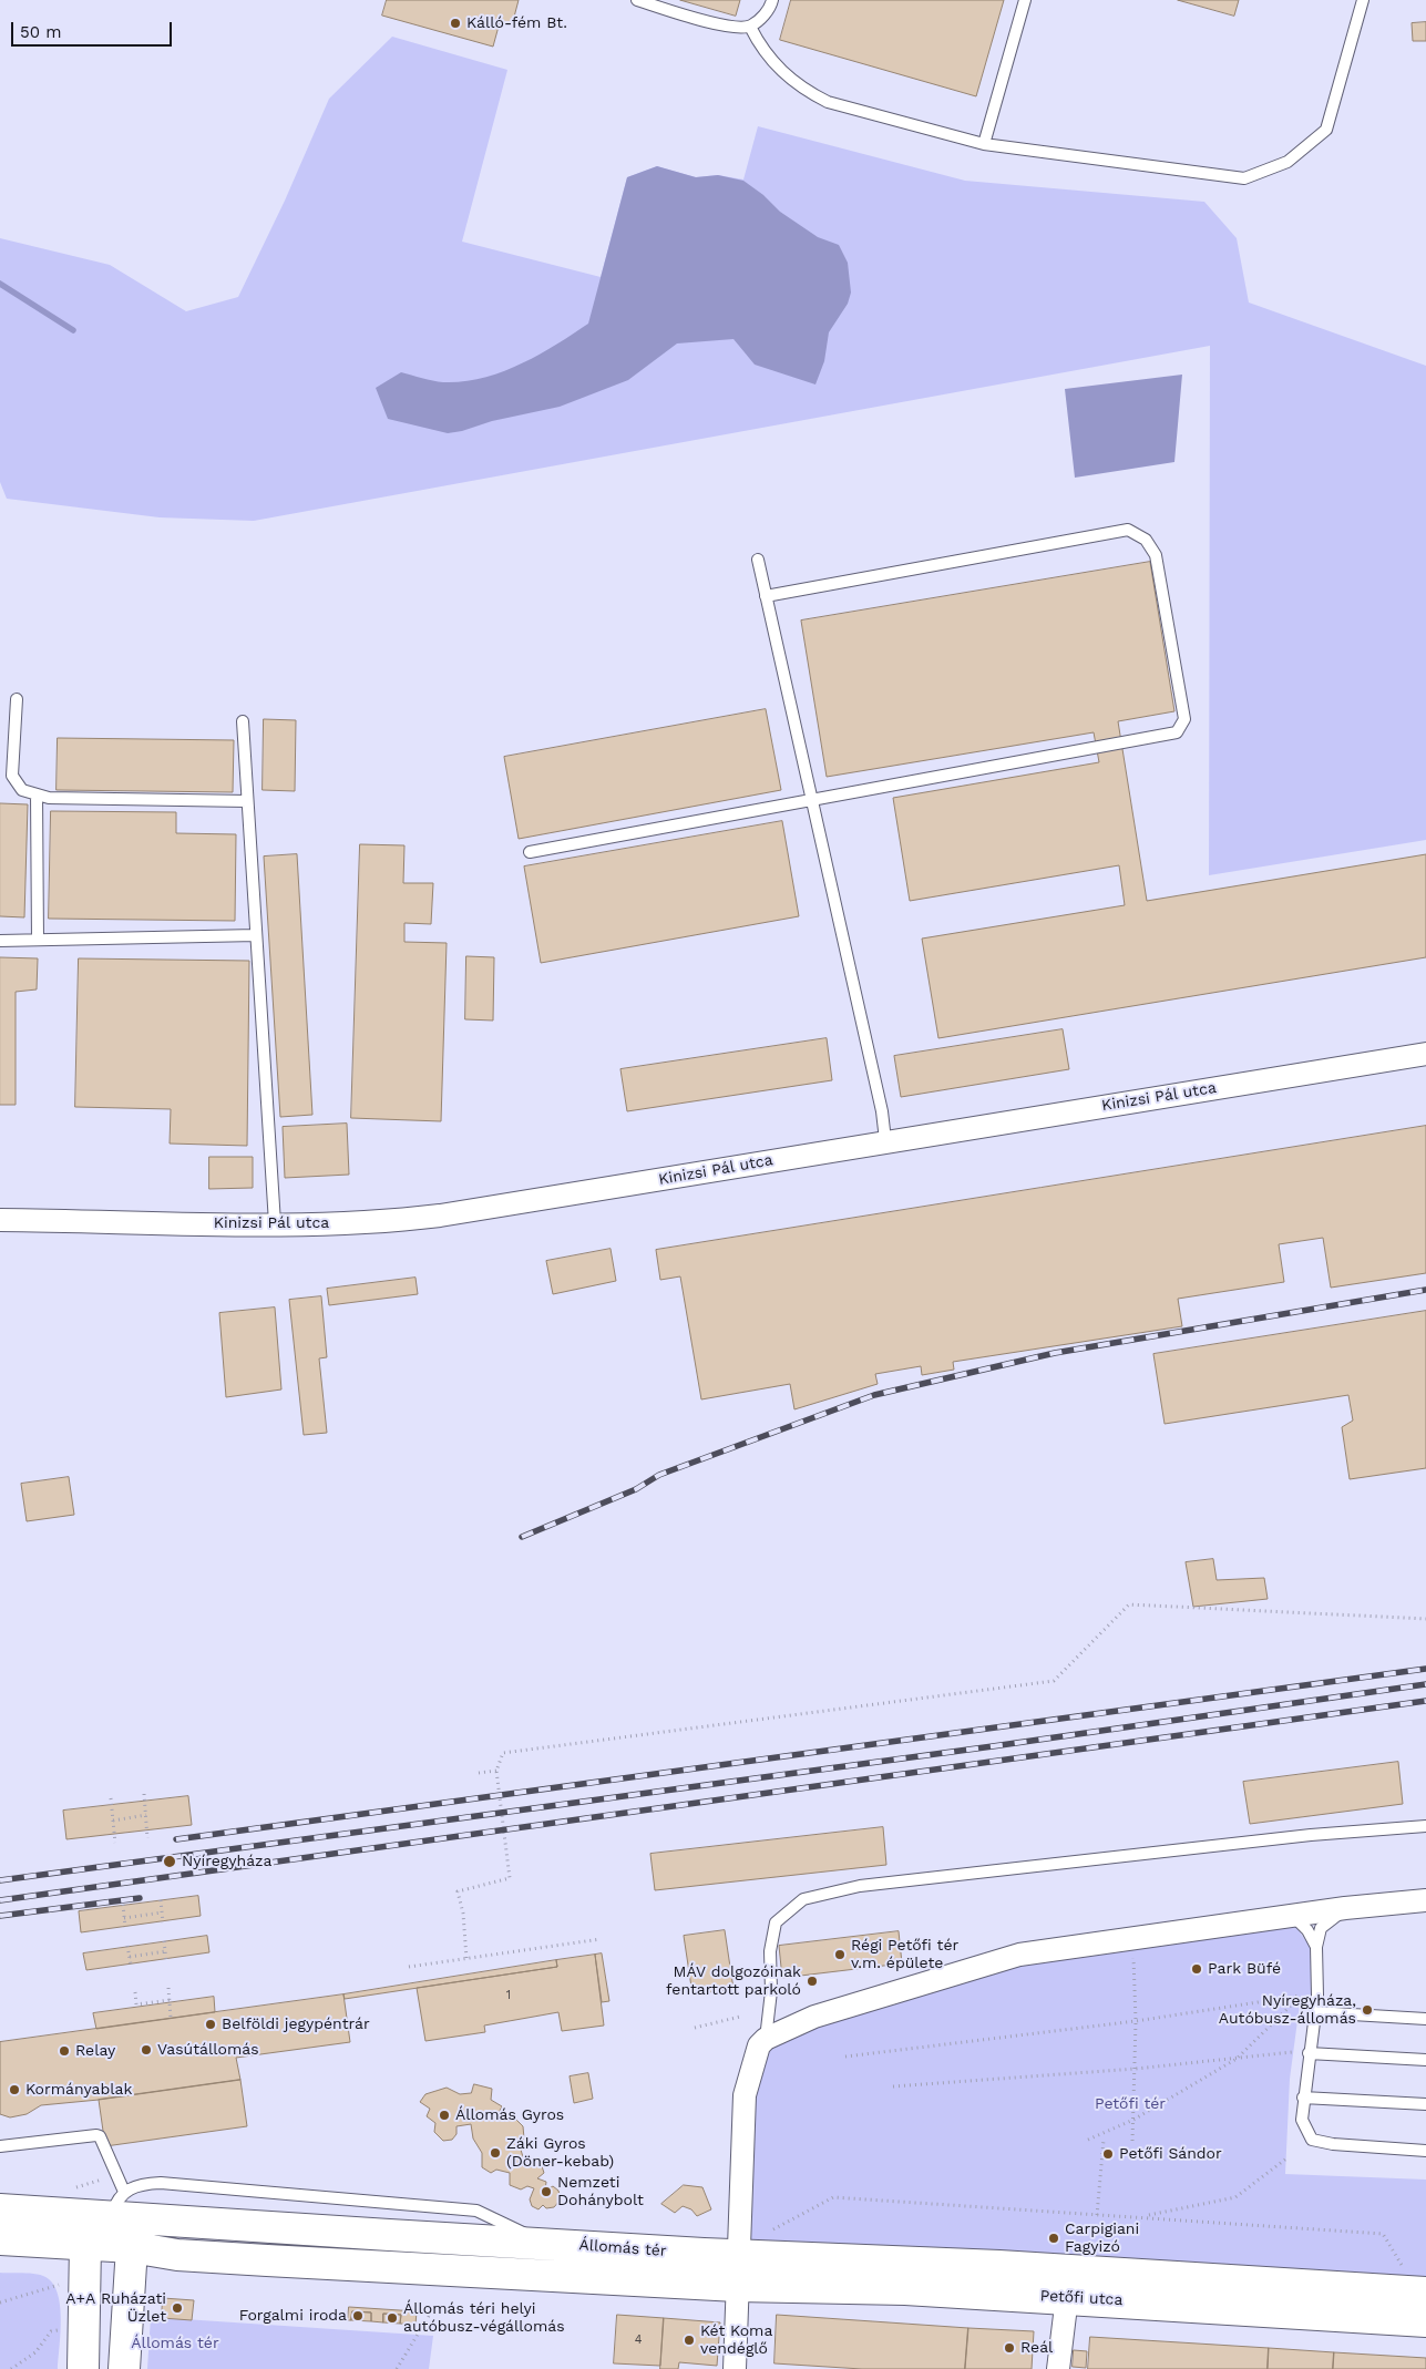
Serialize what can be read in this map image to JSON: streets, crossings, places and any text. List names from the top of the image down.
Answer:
{
  "streets": {
    "main road": ["Állomás tér", "Petőfi utca"],
    "street": ["Kinizsi Pál utca"]
  },
  "crossings": [
    ["Állomás tér", "Petőfi utca"]
  ],
  "parks": ["Petőfi tér", "Állomás tér"],
  "places": [
    "Kálló-fém Bt.",
    "Nyíregyháza",
    "Régi Petőfi tér v.m. épülete",
    "Park Büfé",
    "MÁV dolgozóinak fentartott parkoló",
    "Nyíregyháza, Autóbusz-állomás",
    "Belföldi jegypéntrár",
    "Vasútállomás",
    "Relay",
    "Kormányablak",
    "Állomás Gyros",
    "Záki Gyros (Döner-kebab)",
    "Petőfi Sándor",
    "Nemzeti Dohánybolt",
    "Carpigiani Fagyizó",
    "A+A Ruházati Üzlet",
    "Forgalmi iroda",
    "Állomás téri helyi autóbusz-végállomás",
    "Két Koma vendéglő",
    "Reál"
  ],
  "house_numbers": ["1", "4"],
  "scale_bar": "50 m"
}
